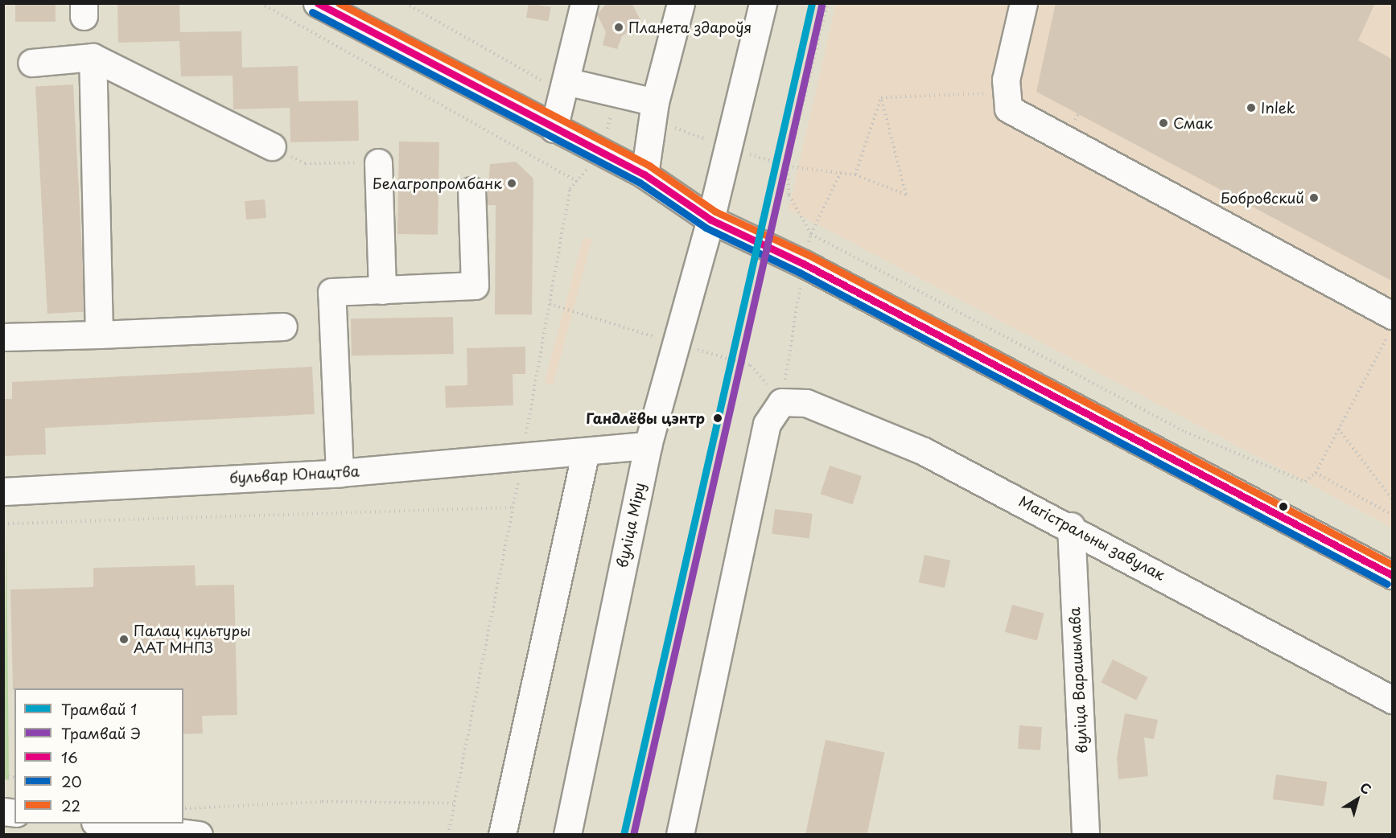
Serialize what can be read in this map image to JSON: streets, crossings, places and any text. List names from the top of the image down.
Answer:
{
  "streets": {
    "street": [
      "бульвар Юнацтва",
      "вуліца Міру",
      "Магістральны завулак",
      "вуліца Варашылава"
    ]
  },
  "crossings": [
    ["бульвар Юнацтва", "вуліца Міру"],
    ["Магістральны завулак", "вуліца Варашылава"]
  ],
  "places": [
    "Планета здароўя",
    "Inlek",
    "Смак",
    "Белагропромбанк",
    "Бобровский",
    "Гандлёвы цэнтр",
    "Палац культуры ААТ МНПЗ"
  ],
  "lines": [
    "tram line 1",
    "transit line 16",
    "transit line 22",
    "tram line Э",
    "transit line 20"
  ],
  "legend": [
    "Трамвай 1",
    "Трамвай Э",
    "16",
    "20",
    "22"
  ],
  "north": "top right"
}
